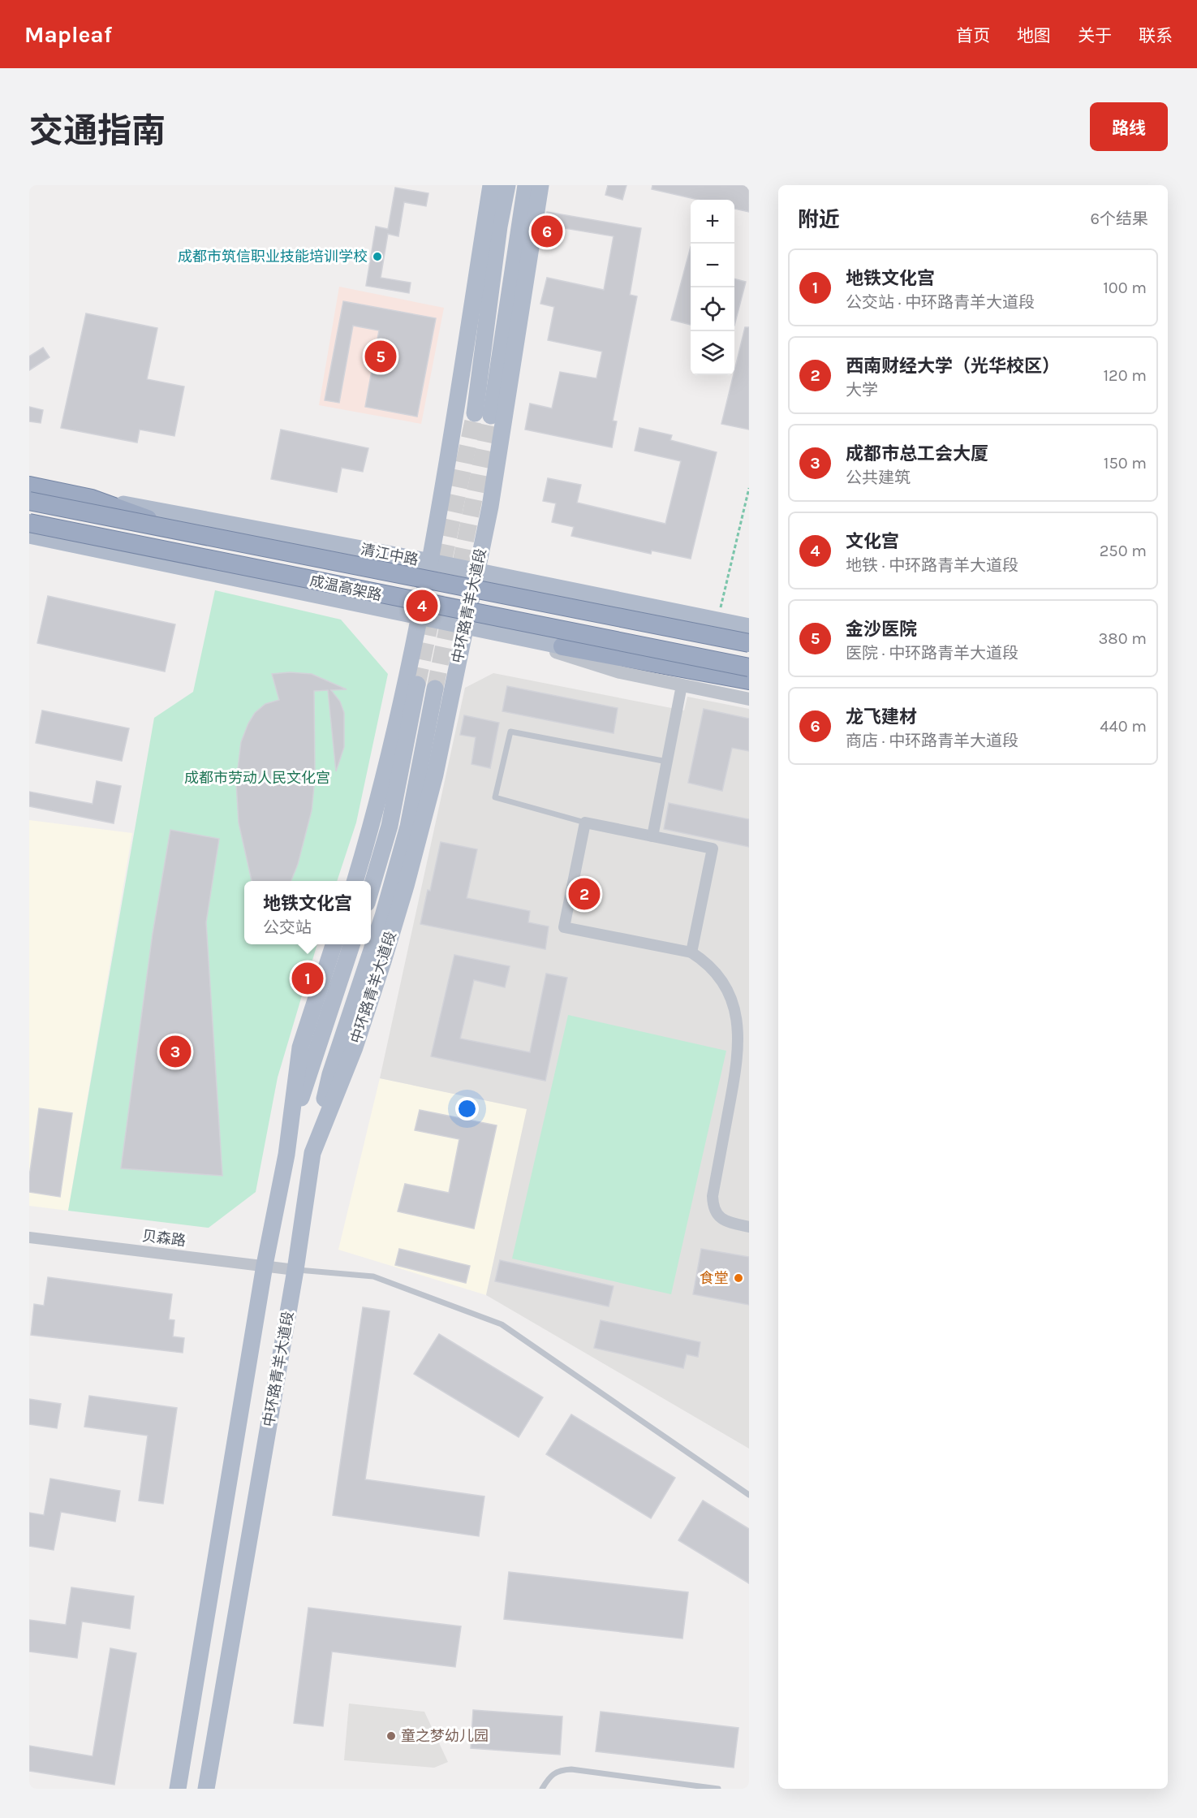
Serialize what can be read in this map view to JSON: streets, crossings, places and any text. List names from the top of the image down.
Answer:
{
  "streets": {
    "highway": ["成温高架路"],
    "main road": ["清江中路", "中环路青羊大道段"],
    "street": ["贝森路"]
  },
  "crossings": [
    ["清江中路", "中环路青羊大道段"],
    ["中环路青羊大道段", "贝森路"]
  ],
  "parks": ["成都市劳动人民文化宫"],
  "places": ["成都市筑信职业技能培训学校", "食堂", "童之梦幼儿园"],
  "page": {
    "header": "Mapleaf",
    "nav": [
      "首页",
      "地图",
      "关于",
      "联系"
    ],
    "title": "交通指南",
    "buttons": "路线",
    "heading": ["附近", "6个结果"],
    "map_buttons": ["+", "−"],
    "pins": [
      "6",
      "5",
      "4",
      "2",
      "1",
      "3"
    ],
    "list": [
      {
        "mark": "1",
        "name": "地铁文化宫",
        "note": "公交站 · 中环路青羊大道段",
        "value": "100 m"
      },
      {
        "mark": "2",
        "name": "西南财经大学（光华校区）",
        "note": "大学",
        "value": "120 m"
      },
      {
        "mark": "3",
        "name": "成都市总工会大厦",
        "note": "公共建筑",
        "value": "150 m"
      },
      {
        "mark": "4",
        "name": "文化宫",
        "note": "地铁 · 中环路青羊大道段",
        "value": "250 m"
      },
      {
        "mark": "5",
        "name": "金沙医院",
        "note": "医院 · 中环路青羊大道段",
        "value": "380 m"
      },
      {
        "mark": "6",
        "name": "龙飞建材",
        "note": "商店 · 中环路青羊大道段",
        "value": "440 m"
      }
    ],
    "popup": ["地铁文化宫", "公交站"]
  }
}
